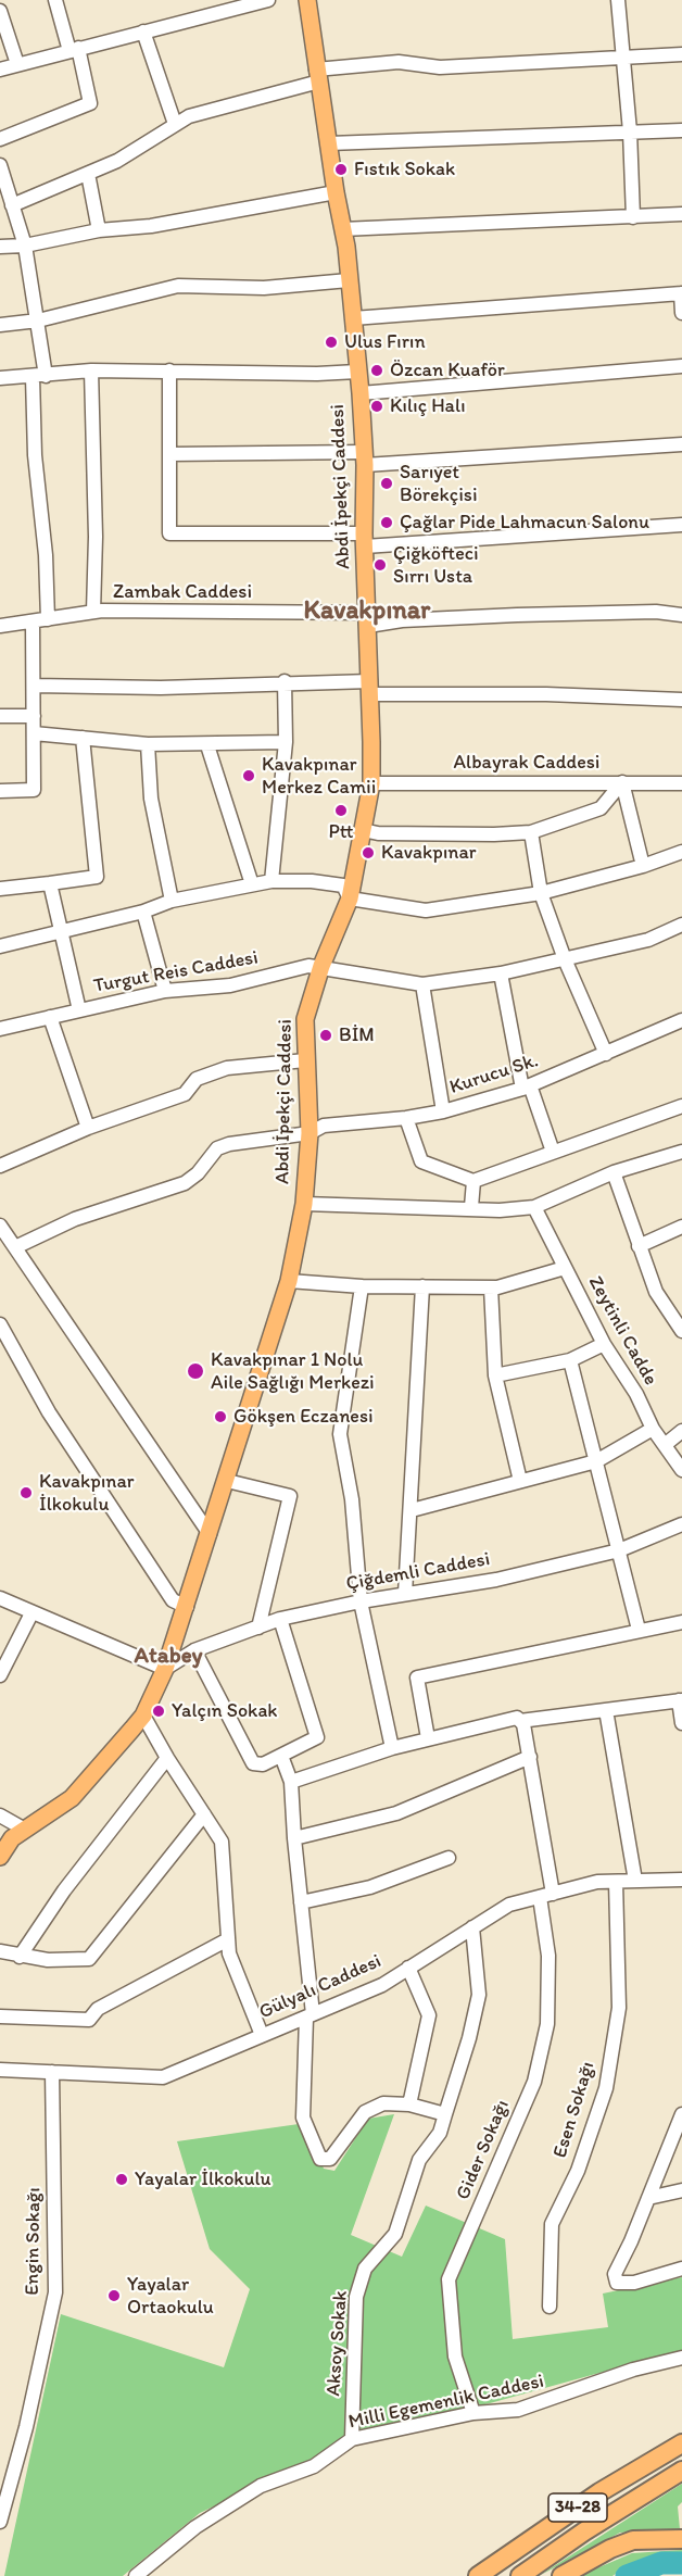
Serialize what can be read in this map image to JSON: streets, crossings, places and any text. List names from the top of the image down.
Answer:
{
  "streets": {
    "highway": ["34-28"],
    "main road": ["Abdi İpekçi Caddesi"],
    "street": [
      "Zambak Caddesi",
      "Albayrak Caddesi",
      "Turgut Reis Caddesi",
      "Kurucu Sk.",
      "Zeytinli Cadde",
      "Çiğdemli Caddesi",
      "Gülyalı Caddesi",
      "Esen Sokağı",
      "Gider Sokağı",
      "Engin Sokağı",
      "Aksoy Sokak",
      "Milli Egemenlik Caddesi"
    ]
  },
  "crossings": [
    ["Abdi İpekçi Caddesi", "Zambak Caddesi"],
    ["Abdi İpekçi Caddesi", "Albayrak Caddesi"],
    ["Abdi İpekçi Caddesi", "Turgut Reis Caddesi"],
    ["Abdi İpekçi Caddesi", "Kurucu Sk."],
    ["Abdi İpekçi Caddesi", "Çiğdemli Caddesi"],
    ["Gülyalı Caddesi", "Esen Sokağı"],
    ["Gülyalı Caddesi", "Gider Sokağı"],
    ["Gülyalı Caddesi", "Engin Sokağı"],
    ["Gülyalı Caddesi", "Aksoy Sokak"],
    ["Gider Sokağı", "Milli Egemenlik Caddesi"],
    ["Aksoy Sokak", "Milli Egemenlik Caddesi"]
  ],
  "districts": ["Kavakpınar", "Atabey"],
  "places": [
    "Fıstık Sokak",
    "Ulus Fırın",
    "Özcan Kuaför",
    "Kılıç Halı",
    "Sarıyet Börekçisi",
    "Çağlar Pide Lahmacun Salonu",
    "Çiğköfteci Sırrı Usta",
    "Kavakpınar Merkez Camii",
    "Ptt",
    "Kavakpınar",
    "BİM",
    "Kavakpınar 1 Nolu Aile Sağlığı Merkezi",
    "Gökşen Eczanesi",
    "Kavakpınar İlkokulu",
    "Yalçın Sokak",
    "Yayalar İlkokulu",
    "Yayalar Ortaokulu"
  ]
}
